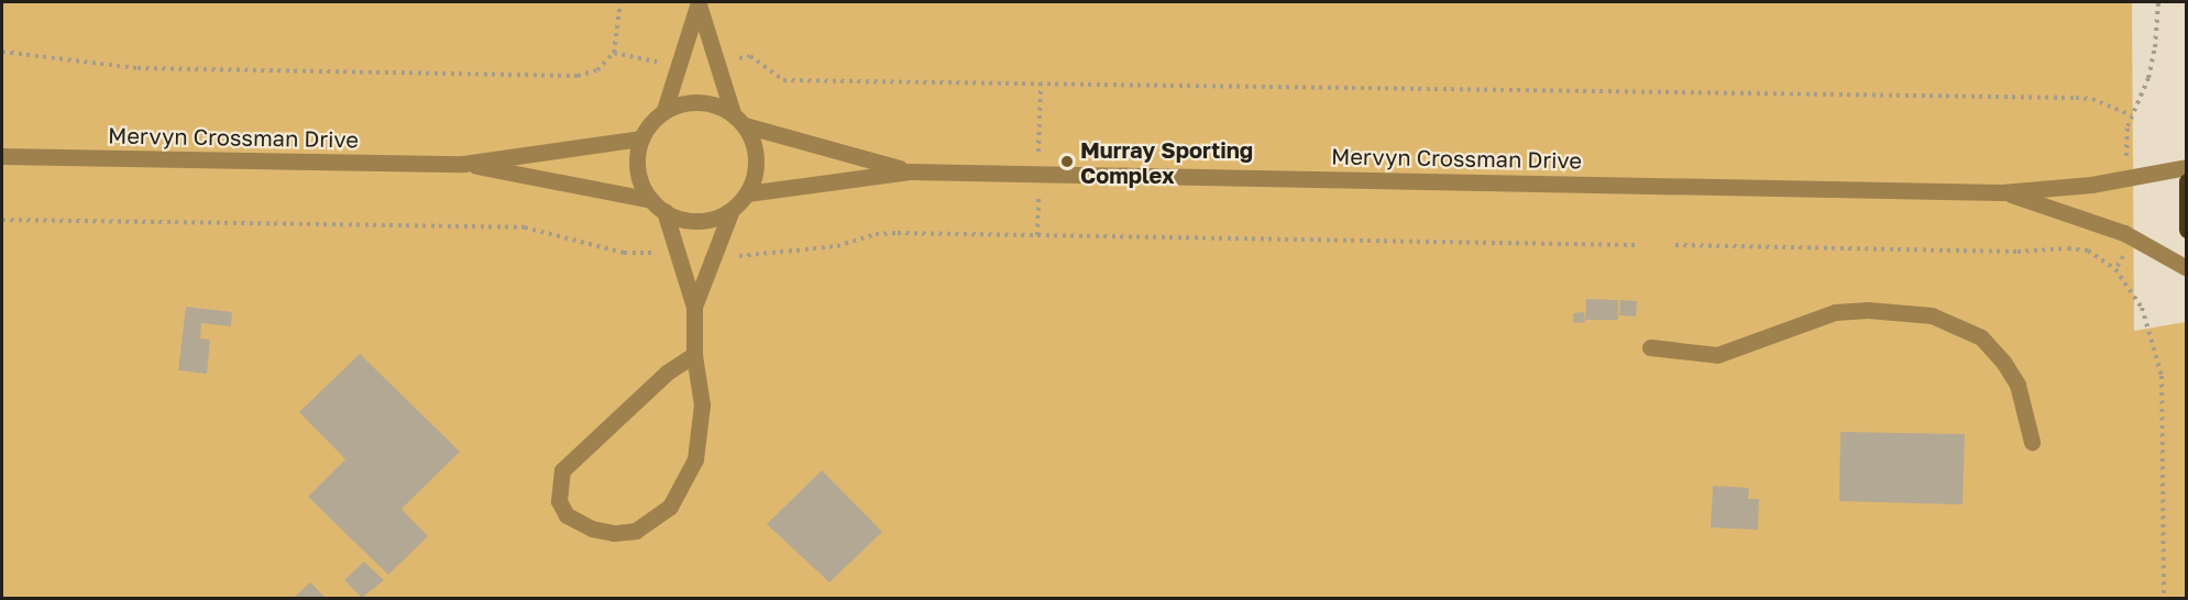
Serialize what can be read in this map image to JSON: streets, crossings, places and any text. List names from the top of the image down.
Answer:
{
  "streets": {
    "street": ["Mervyn Crossman Drive"]
  },
  "places": ["Murray Sporting Complex"]
}
